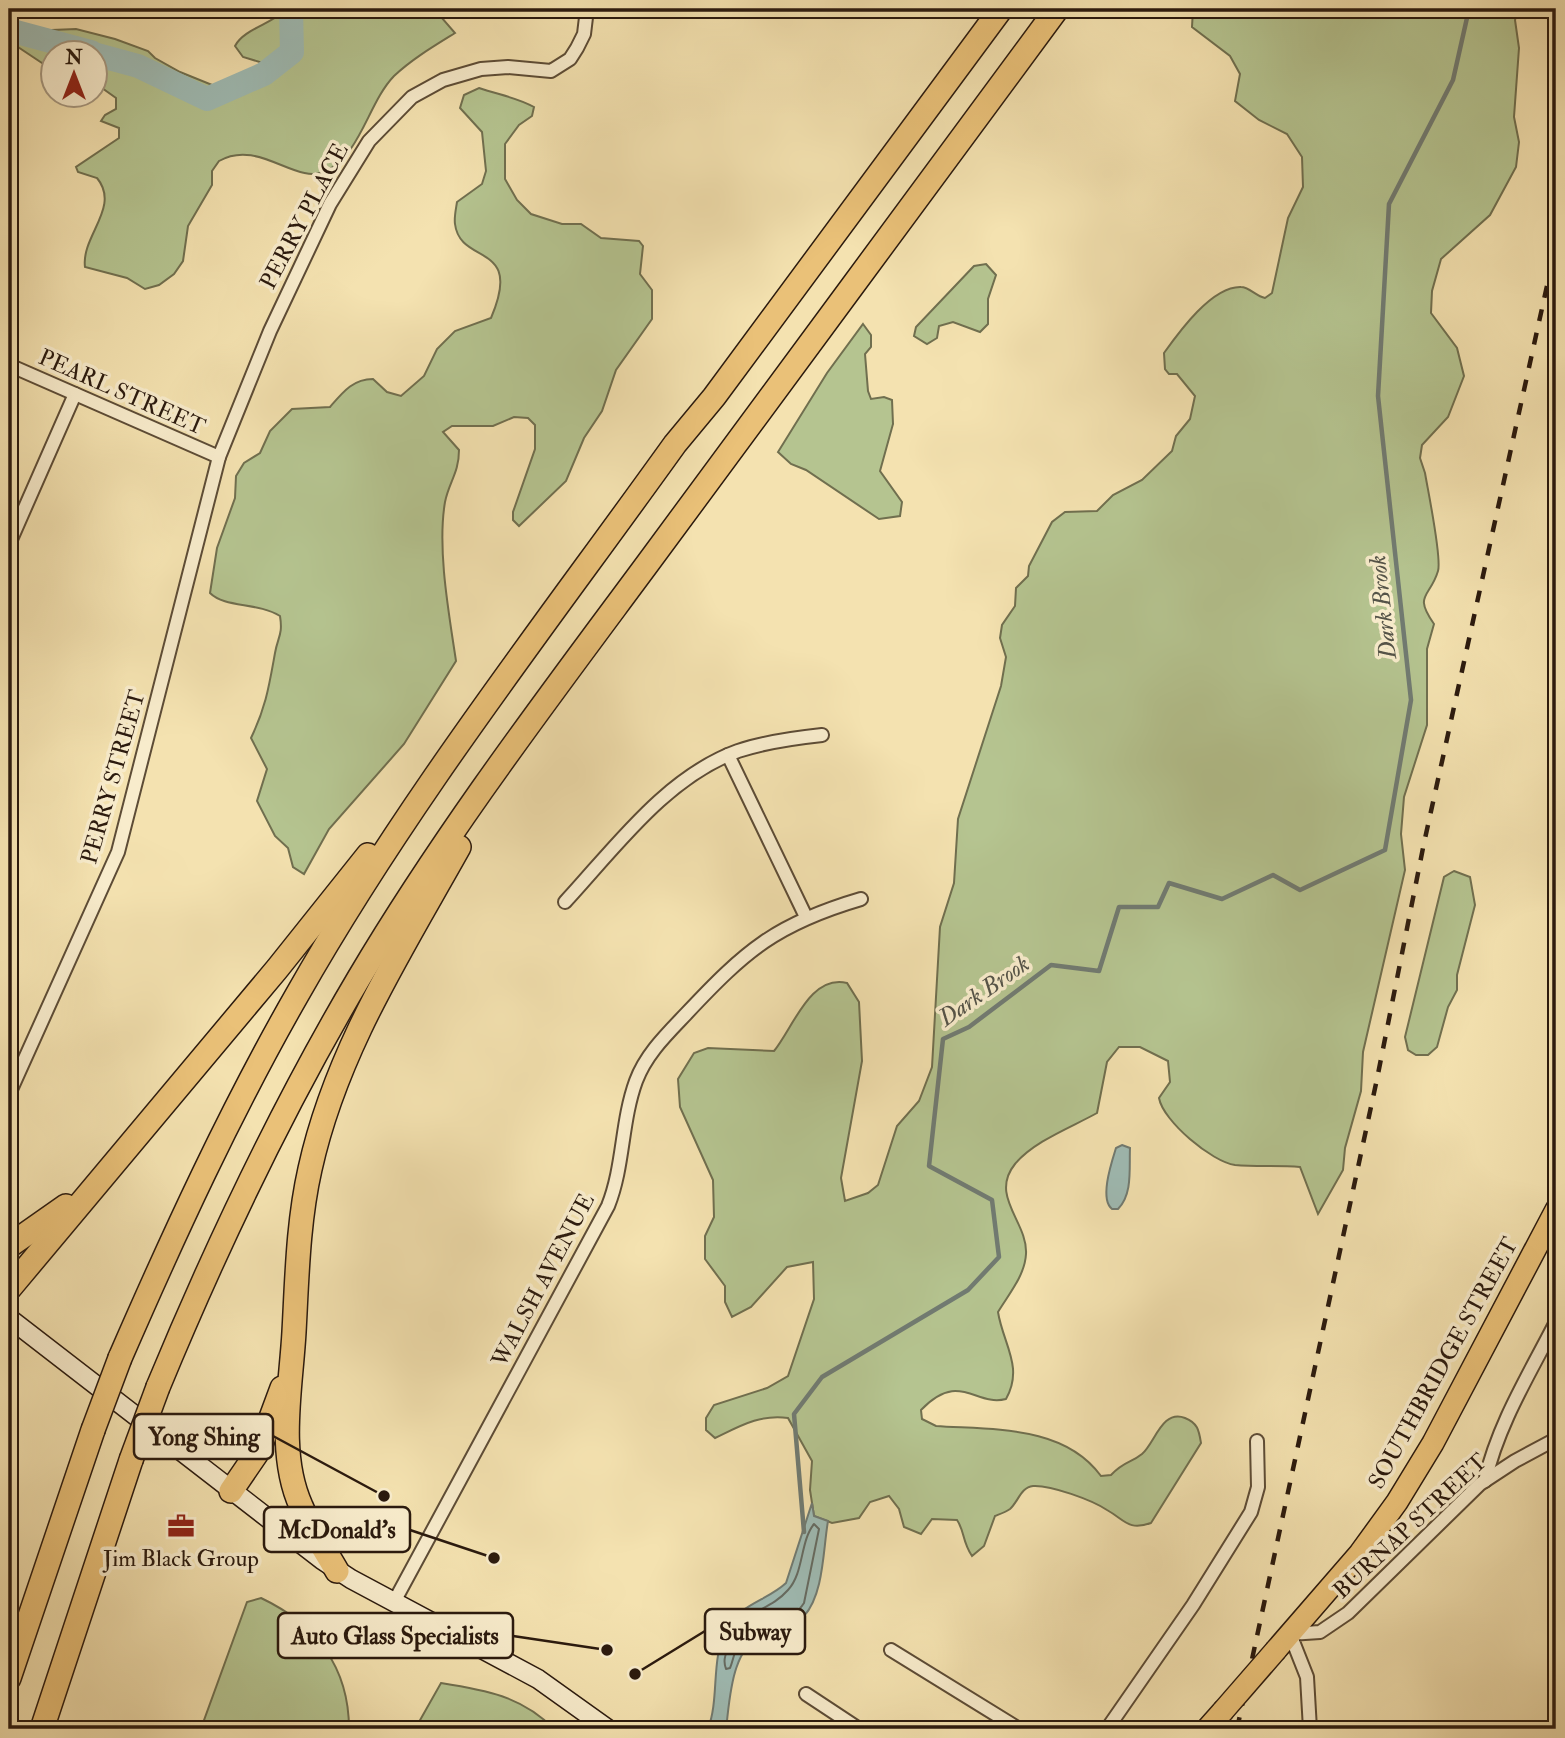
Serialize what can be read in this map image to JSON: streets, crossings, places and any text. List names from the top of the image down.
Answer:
{
  "streets": {
    "main road": ["SOUTHBRIDGE STREET"],
    "street": [
      "PERRY PLACE",
      "PEARL STREET",
      "PERRY STREET",
      "WALSH AVENUE",
      "BURNAP STREET"
    ]
  },
  "crossings": [
    ["PERRY PLACE", "PEARL STREET"],
    ["PERRY PLACE", "PERRY STREET"],
    ["PEARL STREET", "PERRY STREET"],
    ["SOUTHBRIDGE STREET", "BURNAP STREET"]
  ],
  "water": ["Dark Brook"],
  "places": {
    "other": [
      "Yong Shing",
      "McDonald's",
      "Auto Glass Specialists",
      "Subway"
    ],
    "office": ["Jim Black Group"]
  },
  "north": "top"
}
